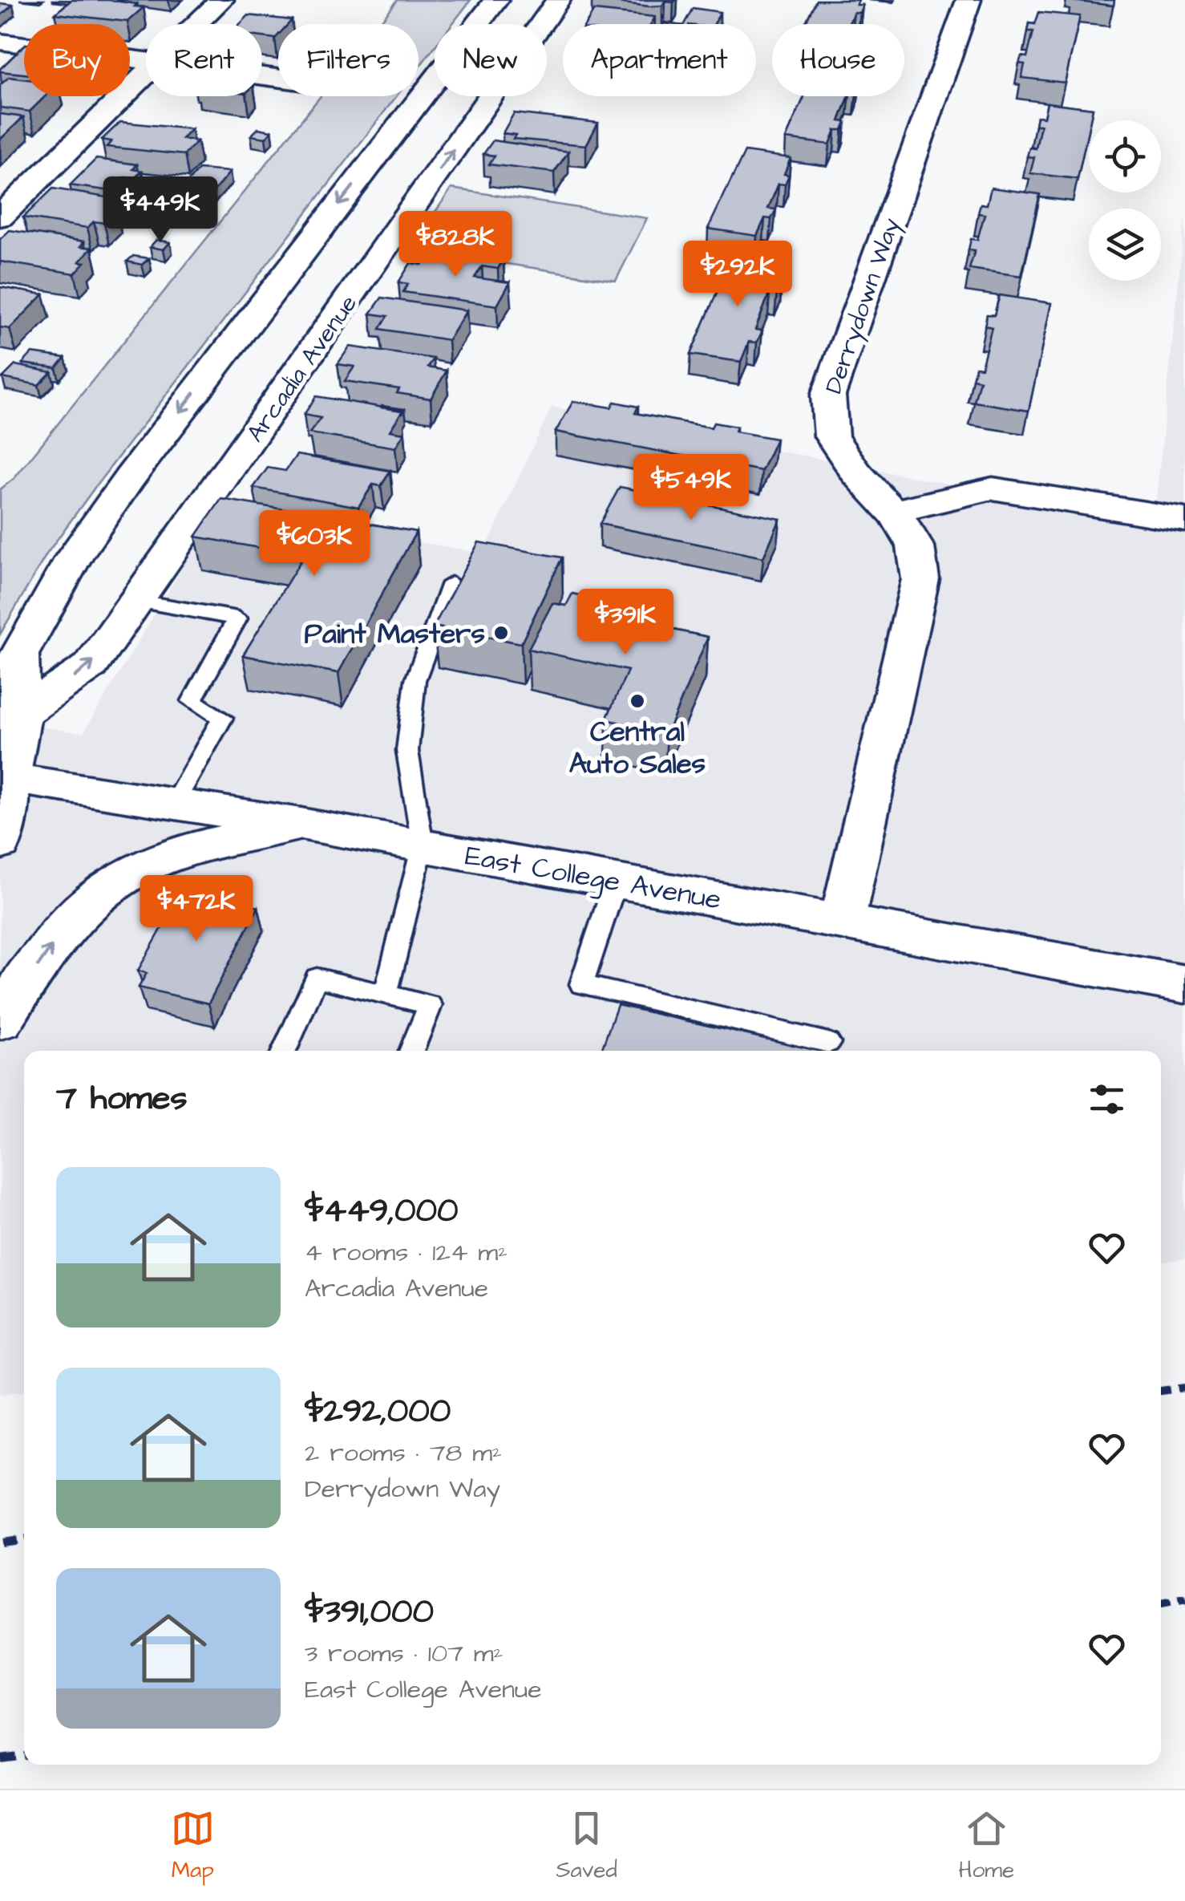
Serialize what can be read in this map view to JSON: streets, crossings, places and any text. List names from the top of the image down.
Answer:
{
  "streets": {
    "street": ["Derrydown Way", "Arcadia Avenue", "East College Avenue"]
  },
  "crossings": [
    ["Derrydown Way", "East College Avenue"]
  ],
  "places": ["Paint Masters", "Central Auto Sales"],
  "page": {
    "chip": [
      "Buy",
      "Rent",
      "Filters",
      "New",
      "Apartment",
      "House"
    ],
    "price": [
      "$449K",
      "$828K",
      "$292K",
      "$549K",
      "$603K",
      "$391K",
      "$472K"
    ],
    "heading": "7 homes",
    "list": [
      {
        "name": "$449,000",
        "note": "4 rooms · 124 m² · Arcadia Avenue"
      },
      {
        "name": "$292,000",
        "note": "2 rooms · 78 m² · Derrydown Way"
      },
      {
        "name": "$391,000",
        "note": "3 rooms · 107 m² · East College Avenue"
      }
    ],
    "tabs": ["Map", "Saved", "Home"]
  }
}
